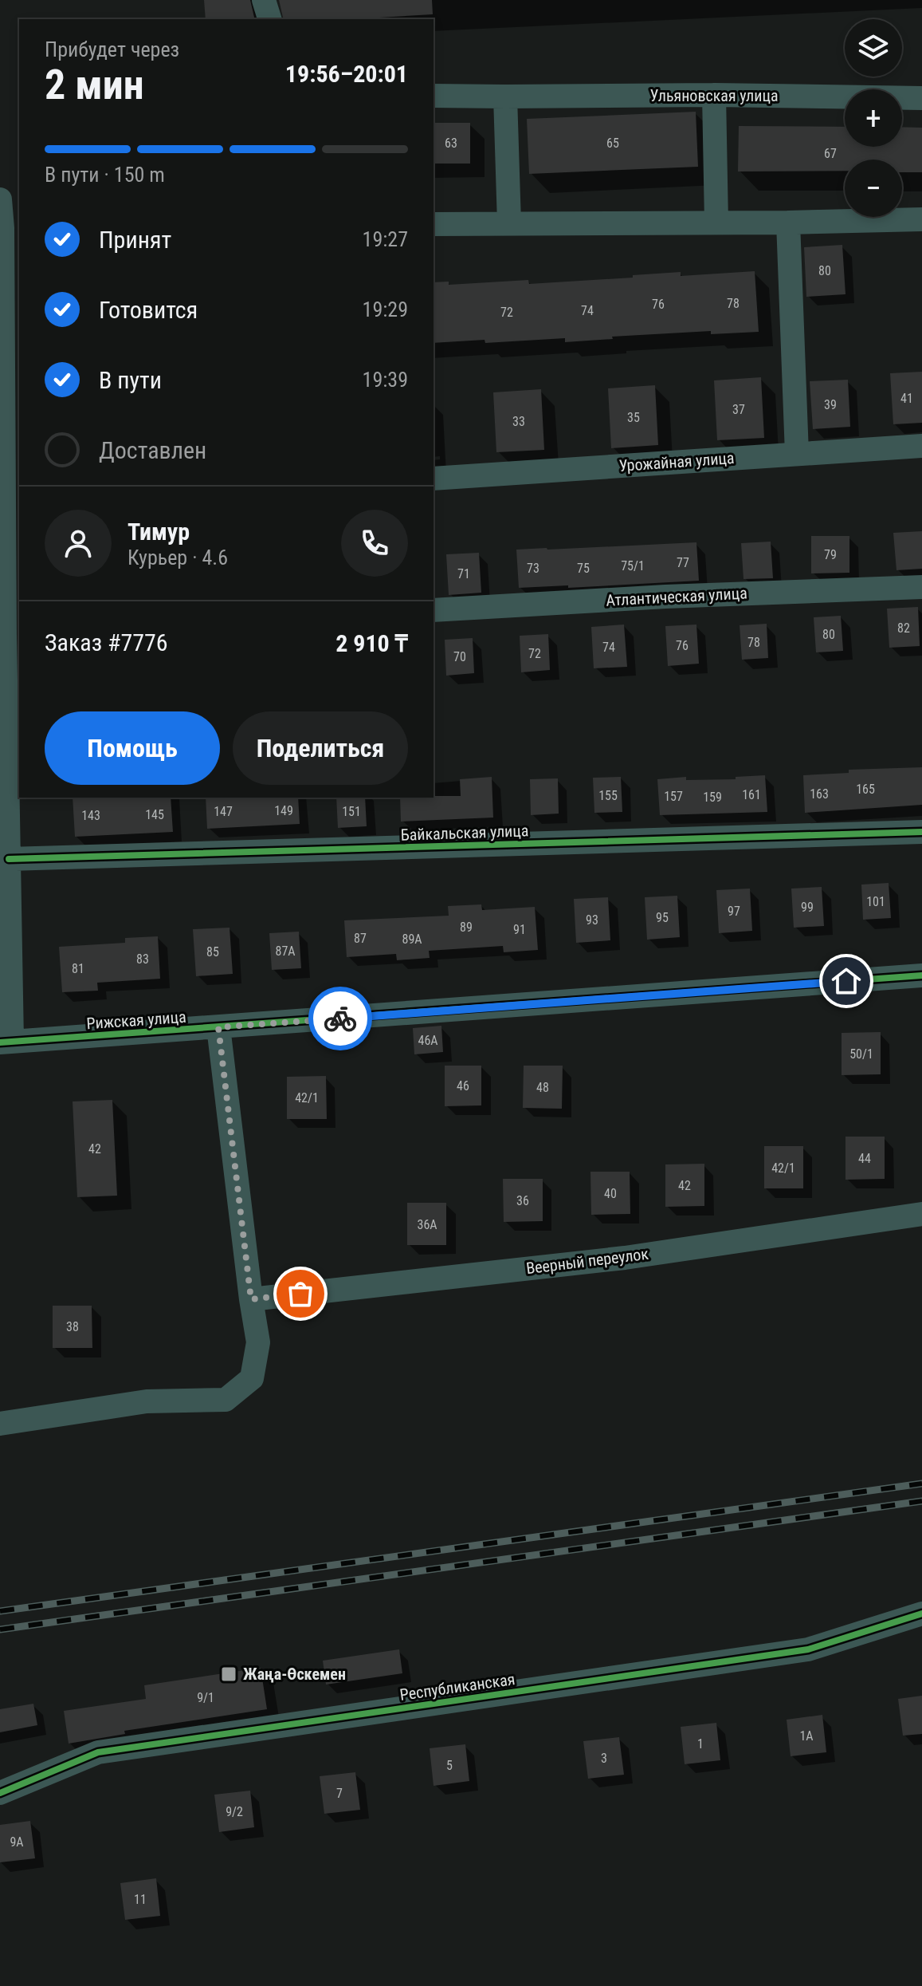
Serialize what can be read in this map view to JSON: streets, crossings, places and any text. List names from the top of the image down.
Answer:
{
  "streets": {
    "street": [
      "Ульяновская улица",
      "Урожайная улица",
      "Атлантическая улица",
      "Байкальская улица",
      "Рижская улица",
      "Веерный переулок",
      "Республиканская"
    ]
  },
  "places": {
    "transit": ["Жаңа-Өскемен"]
  },
  "house_numbers": [
    "63",
    "65",
    "67",
    "80",
    "78",
    "76",
    "74",
    "72",
    "41",
    "39",
    "37",
    "35",
    "33",
    "79",
    "77",
    "75/1",
    "73",
    "75",
    "71",
    "82",
    "80",
    "78",
    "76",
    "74",
    "72",
    "70",
    "165",
    "163",
    "161",
    "155",
    "157",
    "159",
    "149",
    "147",
    "151",
    "145",
    "143",
    "101",
    "99",
    "97",
    "95",
    "93",
    "89",
    "91",
    "87",
    "89А",
    "87А",
    "85",
    "83",
    "81",
    "46А",
    "50/1",
    "46",
    "48",
    "42/1",
    "42",
    "44",
    "42/1",
    "42",
    "40",
    "36",
    "36А",
    "38",
    "9/1",
    "1А",
    "1",
    "3",
    "5",
    "7",
    "9/2",
    "9А",
    "11"
  ],
  "page": {
    "map_buttons": ["+", "−"],
    "heading": ["2 мин", "Прибудет через", "19:56–20:01"],
    "panel": [
      "Тимур",
      "Курьер · 4.6",
      "Заказ #7776",
      "2 910 ₸"
    ],
    "bar": "В пути · 150 m",
    "list": [
      ["Принят", "19:27"],
      ["Готовится", "19:29"],
      ["В пути", "19:39"],
      "Доставлен"
    ],
    "buttons": ["Помощь", "Поделиться"]
  }
}
